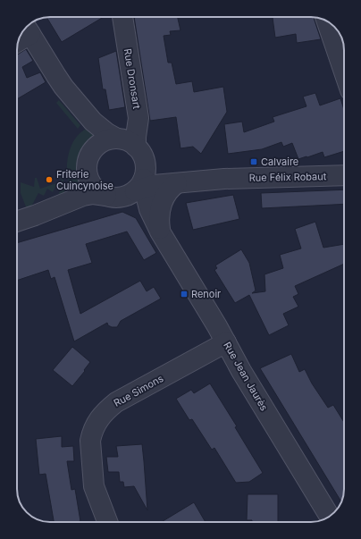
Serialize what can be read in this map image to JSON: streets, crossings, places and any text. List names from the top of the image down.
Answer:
{
  "streets": {
    "street": [
      "Rue Dronsart",
      "Rue Félix Robaut",
      "Rue Jean Jaurès",
      "Rue Simons"
    ]
  },
  "crossings": [
    ["Rue Dronsart", "Rue Félix Robaut"],
    ["Rue Dronsart", "Rue Jean Jaurès"],
    ["Rue Félix Robaut", "Rue Jean Jaurès"],
    ["Rue Jean Jaurès", "Rue Simons"]
  ],
  "places": {
    "transit": ["Calvaire", "Renoir"],
    "other": ["Friterie Cuincynoise"]
  }
}
